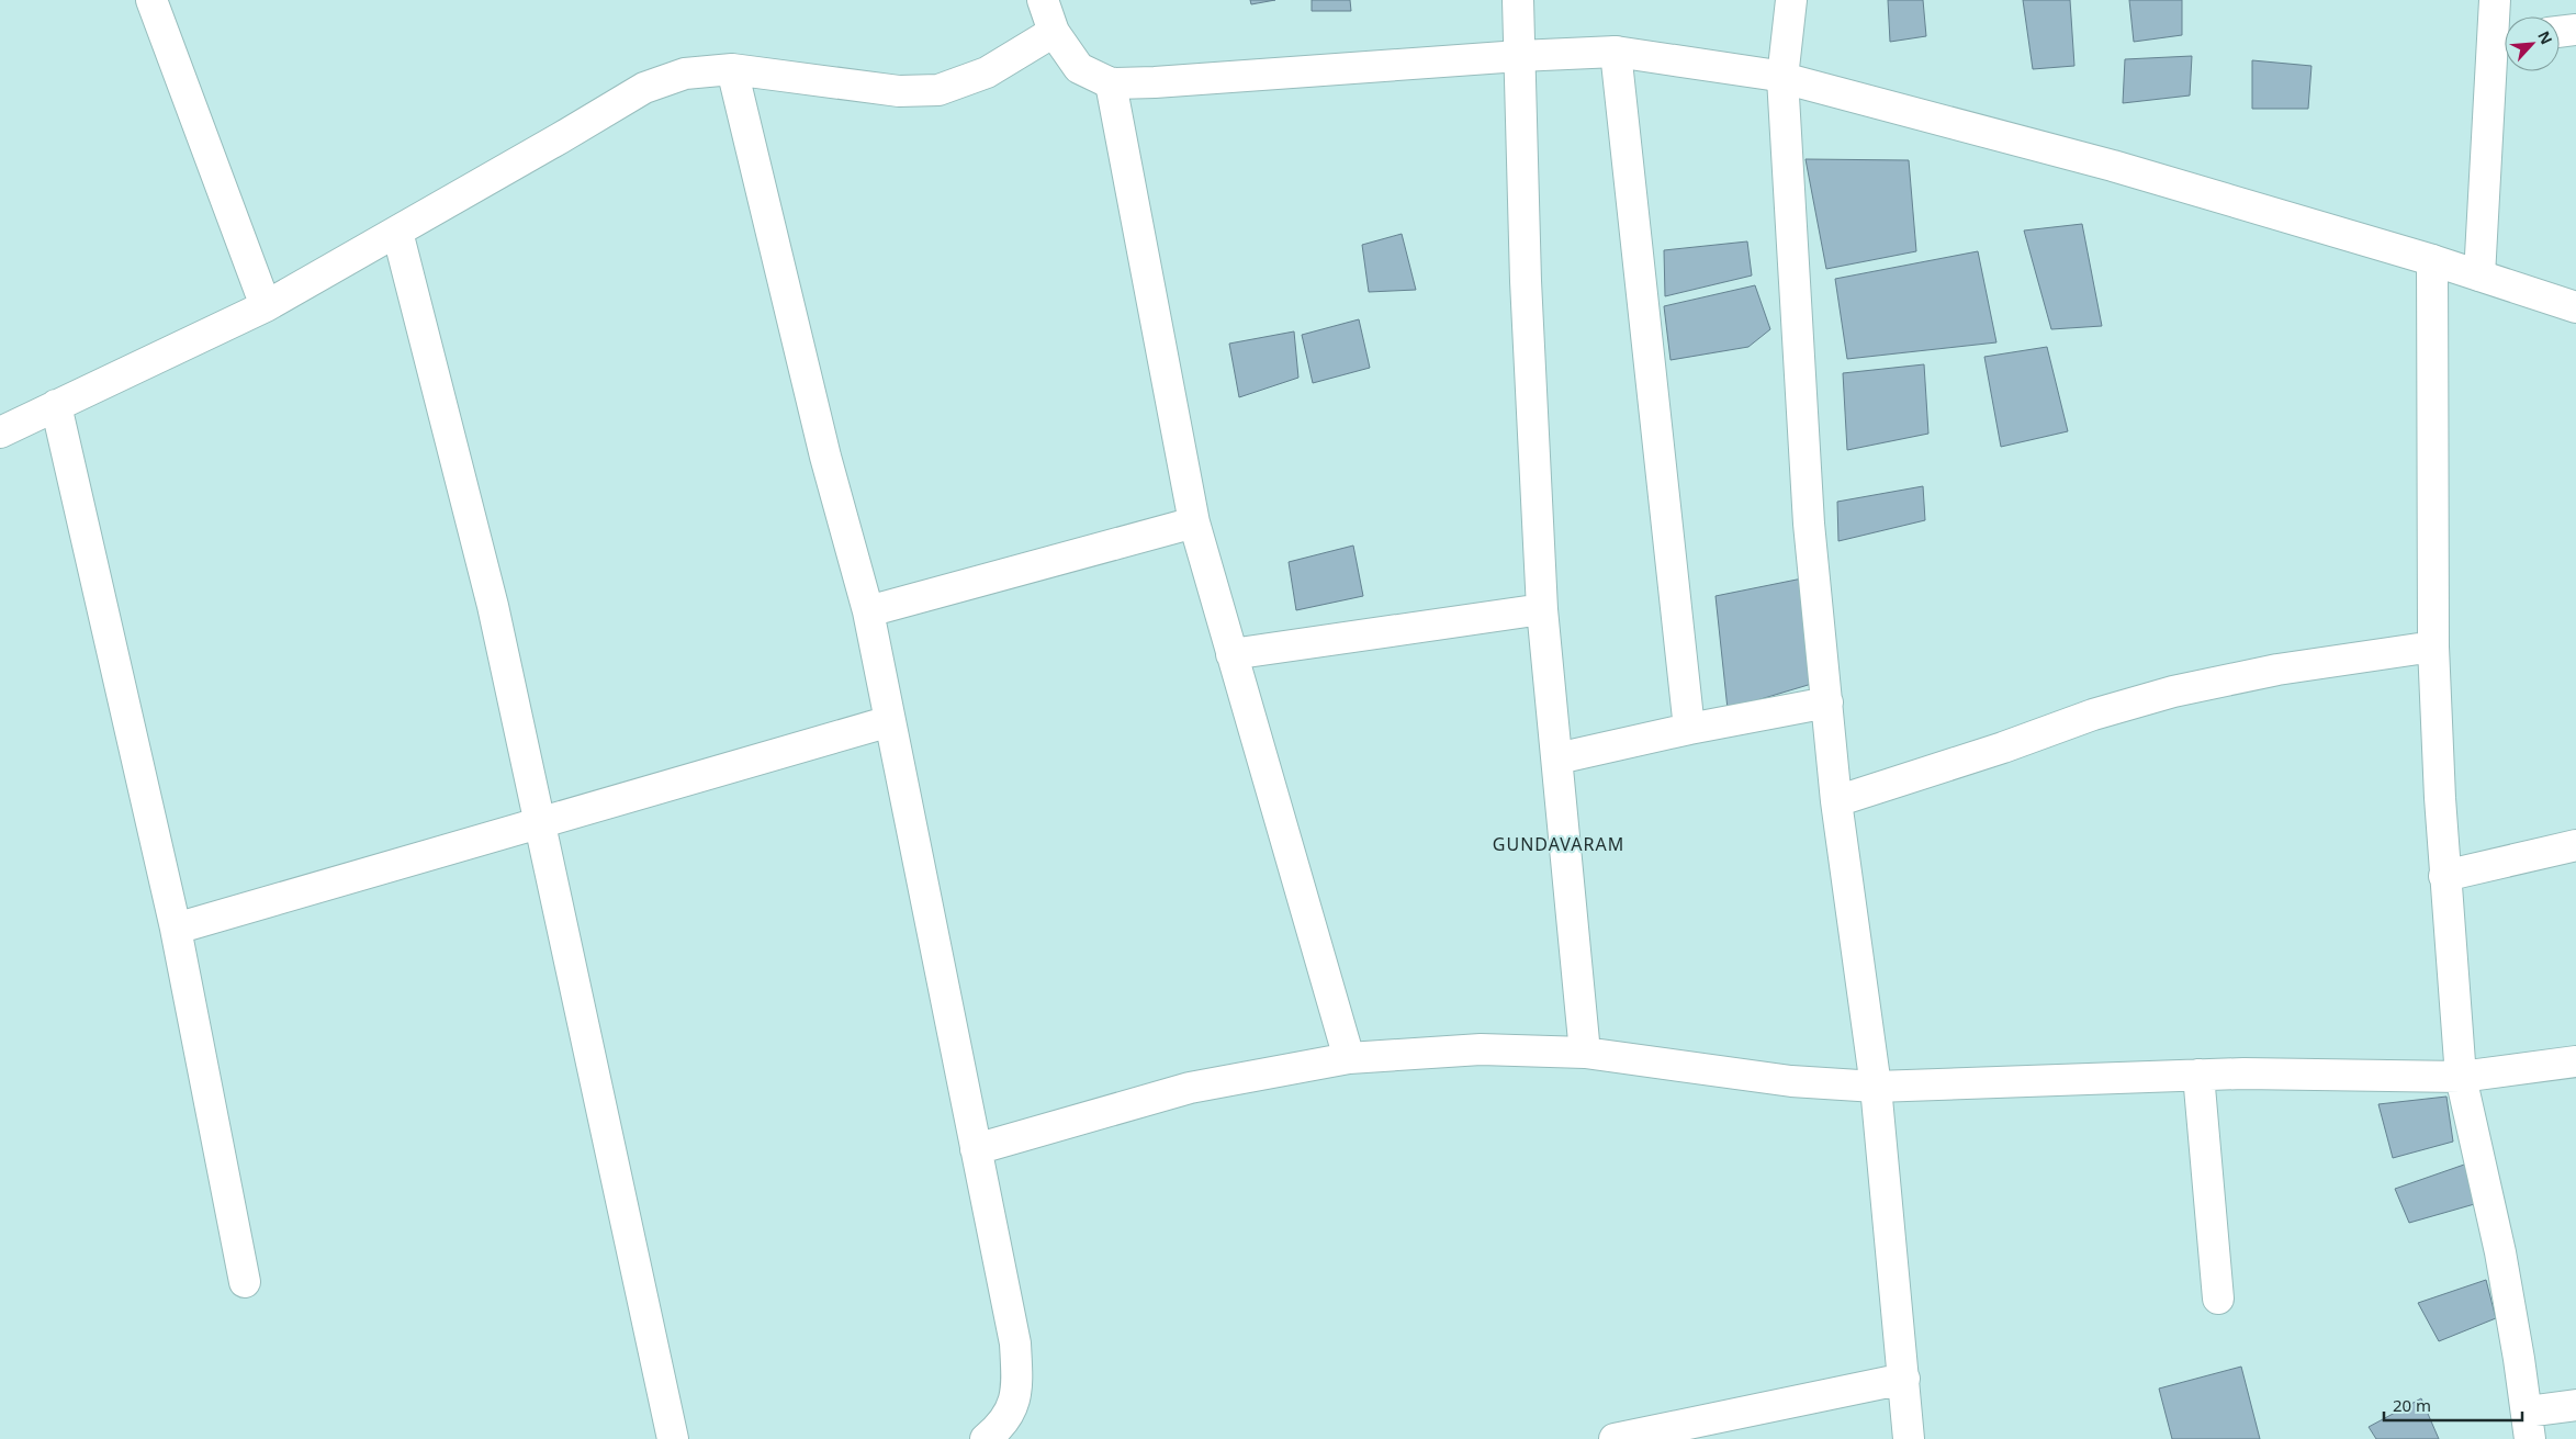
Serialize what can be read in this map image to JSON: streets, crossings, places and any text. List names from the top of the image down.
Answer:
{
  "districts": ["GUNDAVARAM"],
  "scale_bar": "20 m",
  "north": "top right"
}
